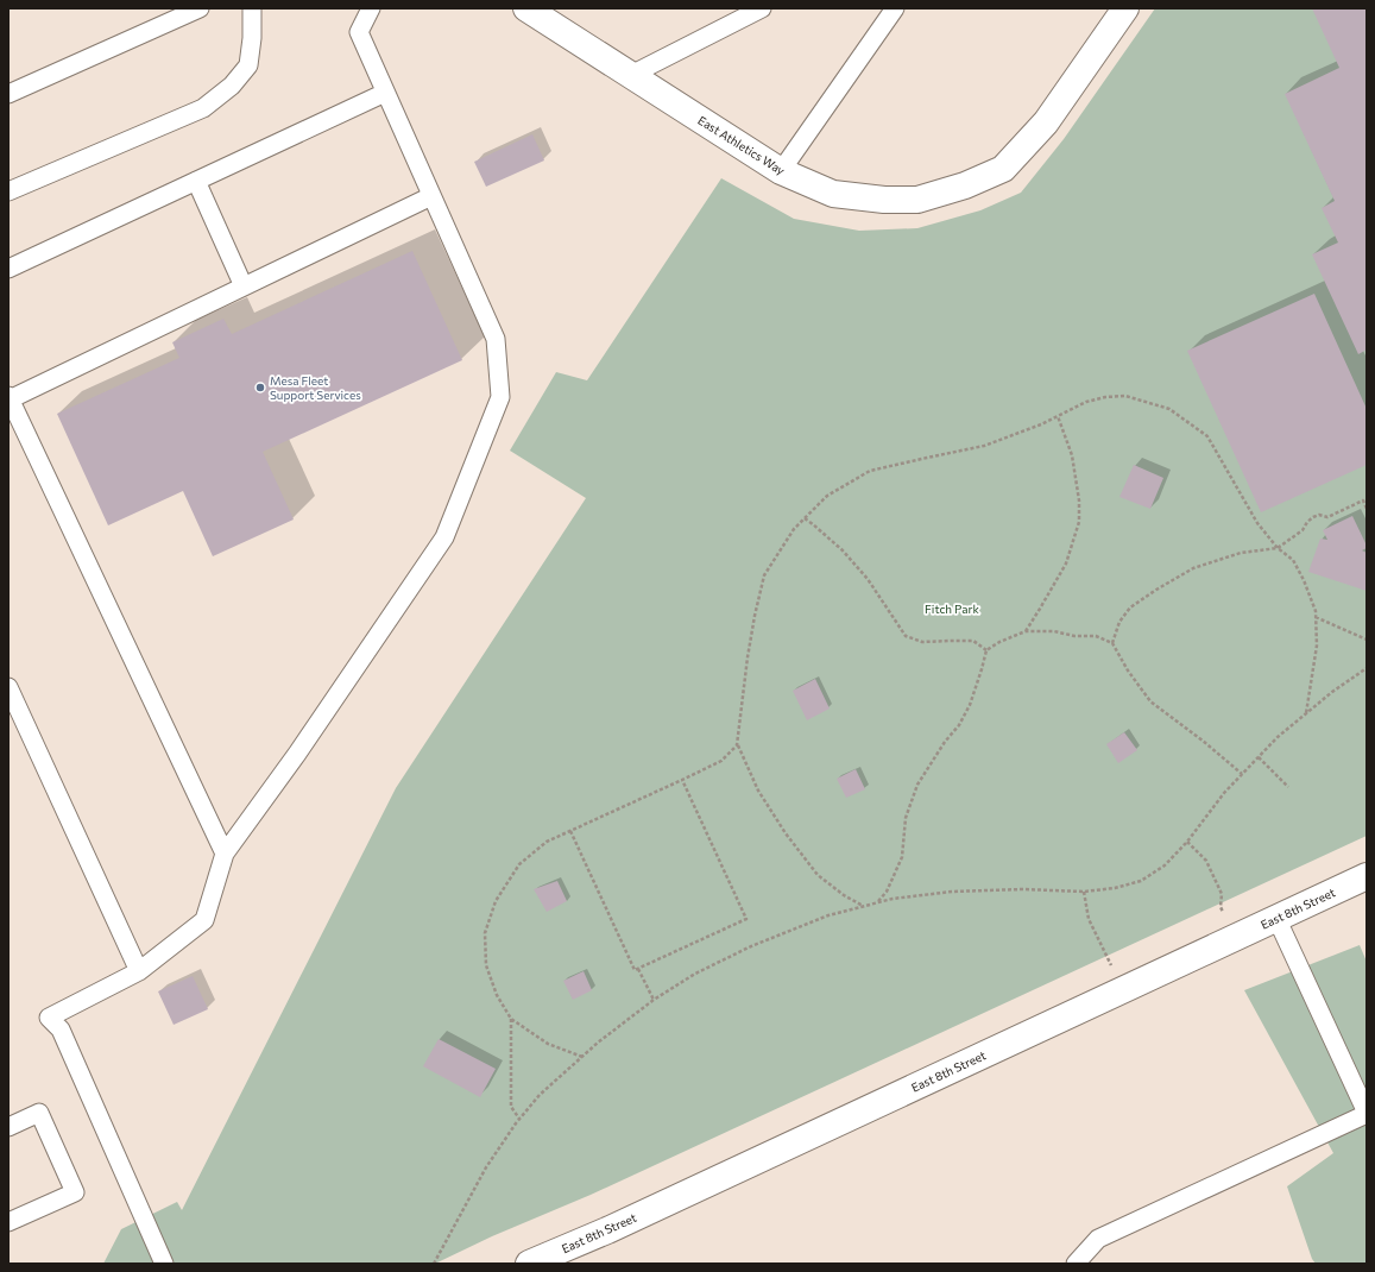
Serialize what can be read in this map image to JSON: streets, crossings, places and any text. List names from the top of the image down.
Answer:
{
  "streets": {
    "street": ["East Athletics Way", "East 8th Street"]
  },
  "parks": ["Fitch Park"],
  "places": ["Mesa Fleet Support Services"]
}
